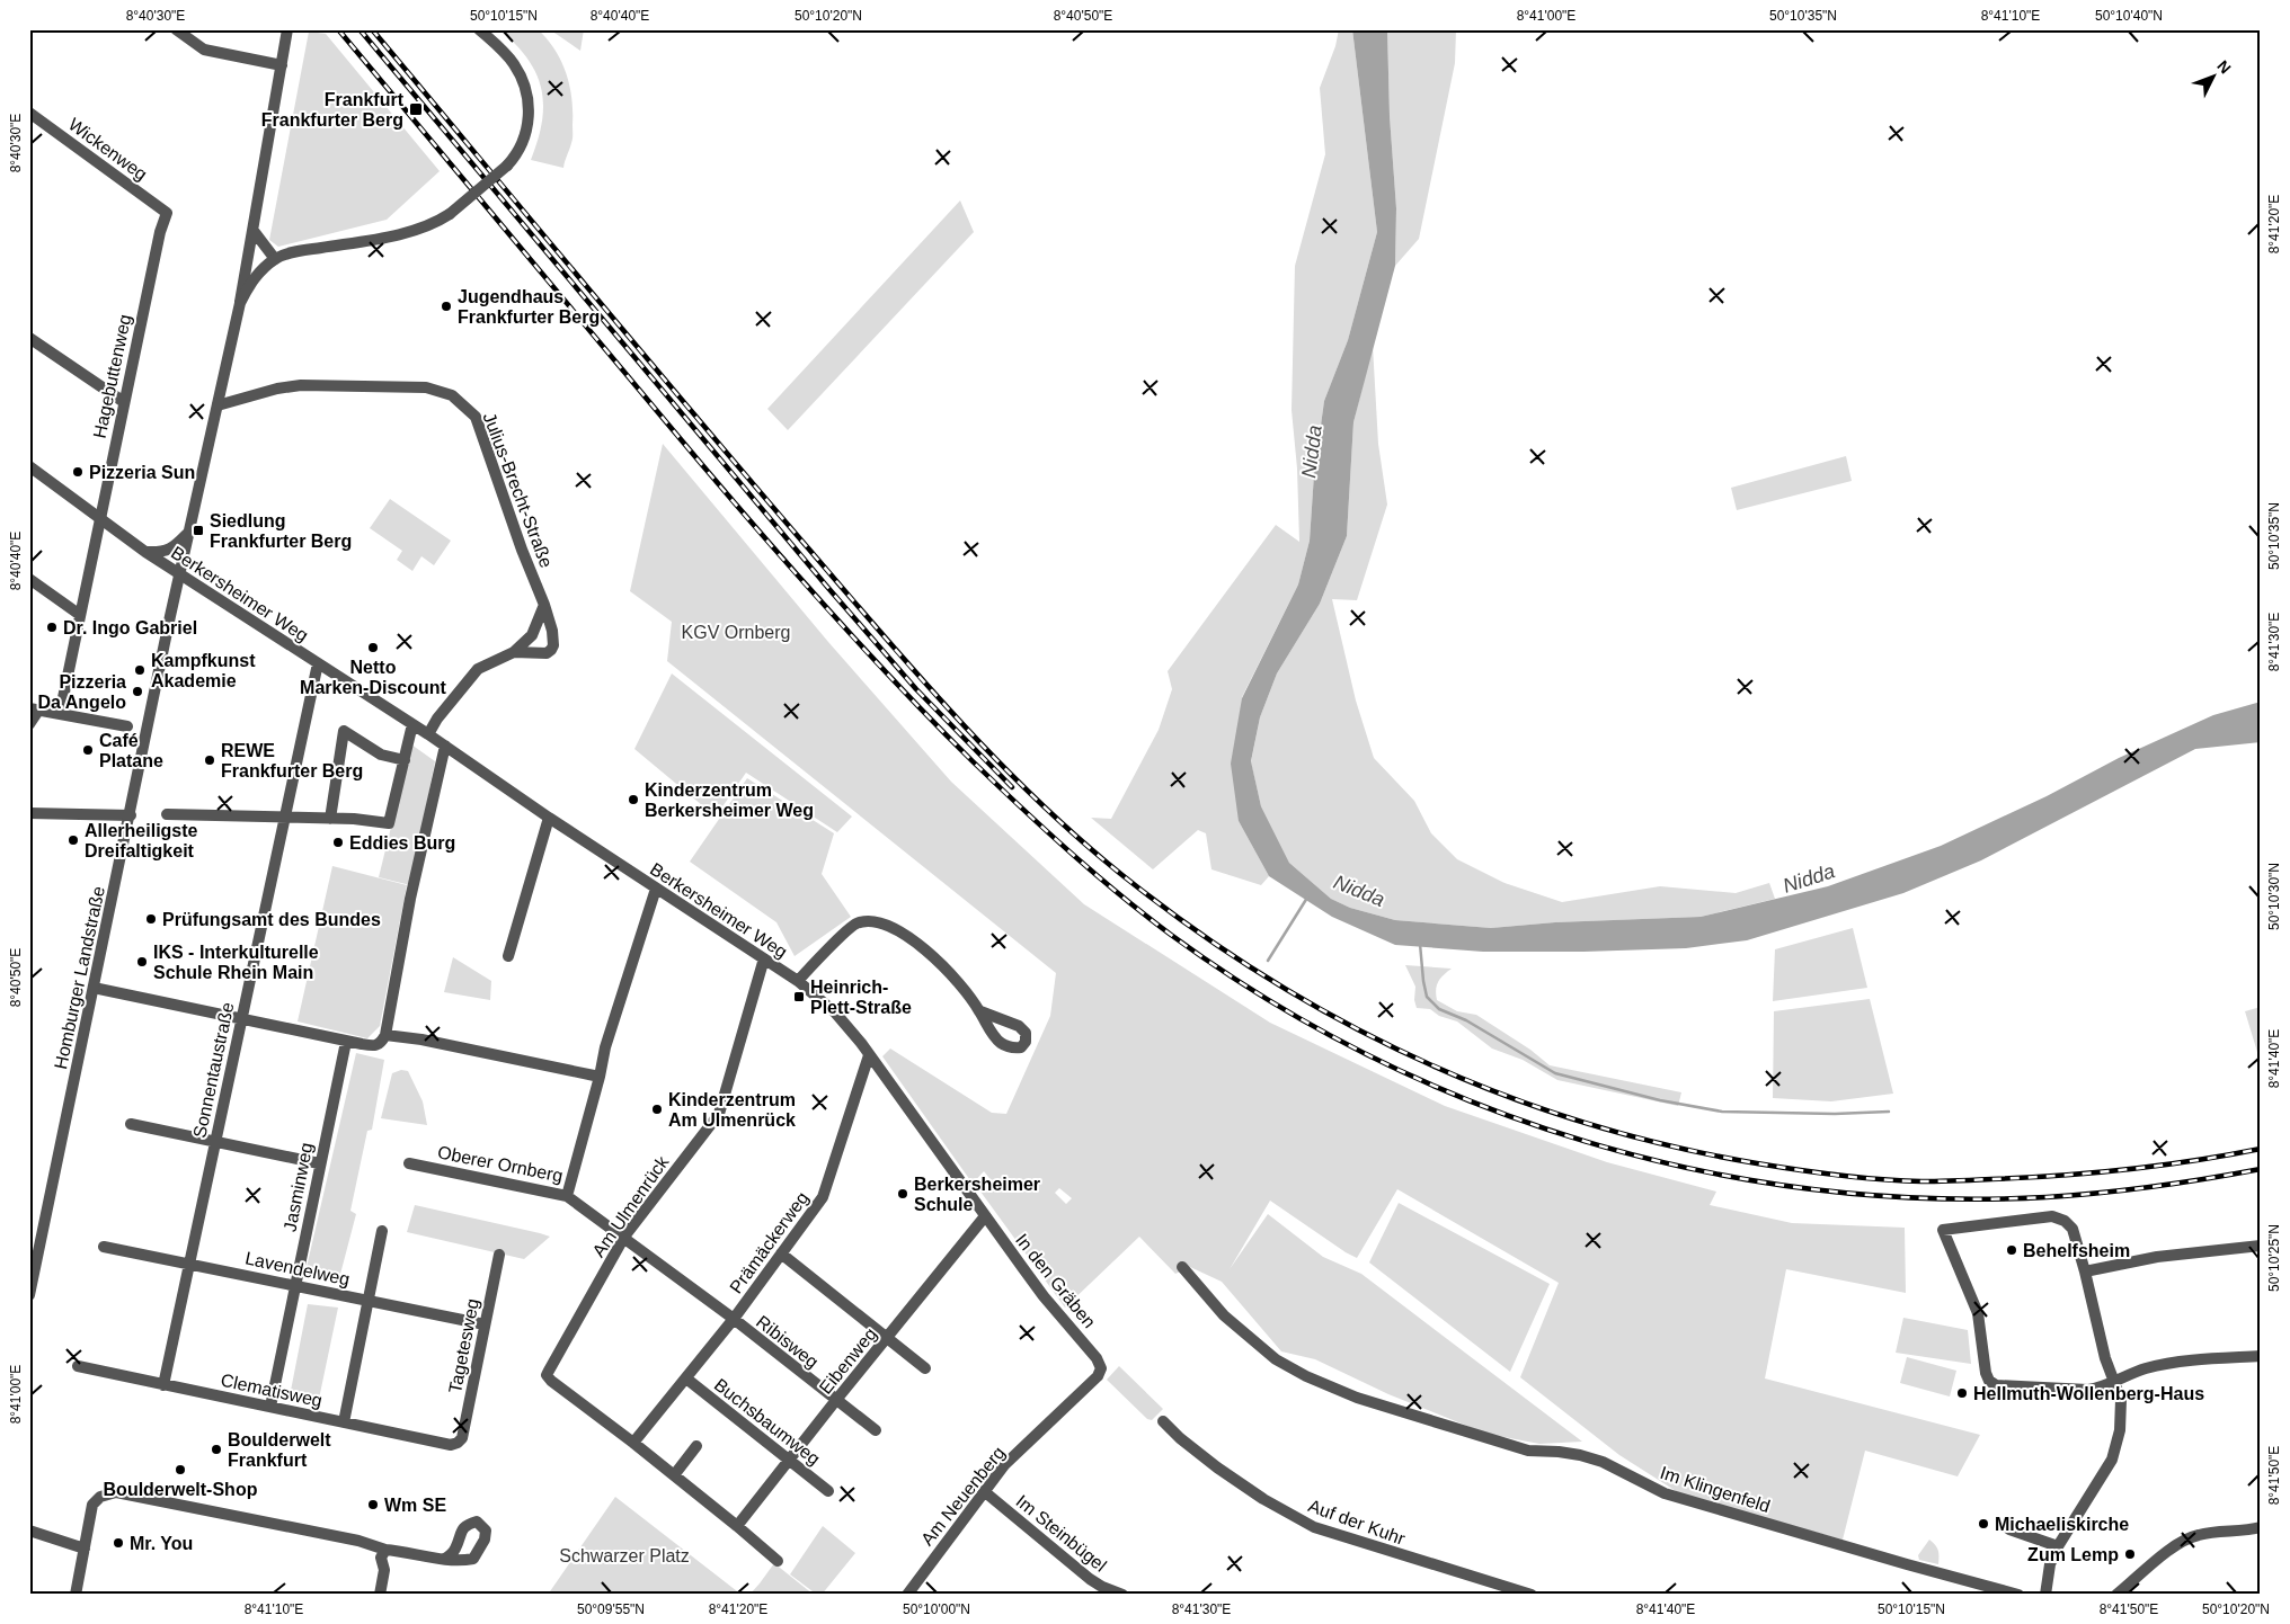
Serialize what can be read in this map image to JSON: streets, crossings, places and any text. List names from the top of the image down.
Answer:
{
  "streets": {
    "street": [
      "Wickenweg",
      "Hagebuttenweg",
      "Julius-Brecht-Straße",
      "Berkersheimer Weg",
      "Homburger Landstraße",
      "Sonnentaustraße",
      "Oberer Ornberg",
      "Jasminweg",
      "Am Ulmenrück",
      "Prämäckerweg",
      "Lavendelweg",
      "In den Gräben",
      "Ribisweg",
      "Tagetesweg",
      "Eibenweg",
      "Clematisweg",
      "Buchsbaumweg",
      "Im Klingenfeld",
      "Am Neuenberg",
      "Auf der Kuhr",
      "Im Steinbügel"
    ]
  },
  "crossings": [
    ["Wickenweg", "Hagebuttenweg"],
    ["Hagebuttenweg", "Berkersheimer Weg"],
    ["Julius-Brecht-Straße", "Berkersheimer Weg"],
    ["Julius-Brecht-Straße", "Homburger Landstraße"],
    ["Berkersheimer Weg", "Homburger Landstraße"],
    ["Berkersheimer Weg", "Sonnentaustraße"],
    ["Berkersheimer Weg", "Oberer Ornberg"],
    ["Berkersheimer Weg", "Am Ulmenrück"],
    ["Berkersheimer Weg", "In den Gräben"],
    ["Sonnentaustraße", "Lavendelweg"],
    ["Sonnentaustraße", "Clematisweg"],
    ["Oberer Ornberg", "Prämäckerweg"],
    ["Jasminweg", "Lavendelweg"],
    ["Jasminweg", "Clematisweg"],
    ["Am Ulmenrück", "Prämäckerweg"],
    ["Prämäckerweg", "In den Gräben"],
    ["Prämäckerweg", "Ribisweg"],
    ["Prämäckerweg", "Buchsbaumweg"],
    ["Lavendelweg", "Tagetesweg"],
    ["In den Gräben", "Eibenweg"],
    ["In den Gräben", "Am Neuenberg"],
    ["Ribisweg", "Eibenweg"],
    ["Tagetesweg", "Clematisweg"],
    ["Eibenweg", "Buchsbaumweg"],
    ["Am Neuenberg", "Im Steinbügel"]
  ],
  "water": ["Nidda"],
  "parks": ["KGV Ornberg", "Schwarzer Platz"],
  "places": {
    "transit": ["Frankfurt Frankfurter Berg", "Siedlung Frankfurter Berg", "Heinrich- Plett-Straße"],
    "other": [
      "Jugendhaus Frankfurter Berg",
      "Pizzeria Sun",
      "Dr. Ingo Gabriel",
      "Netto Marken-Discount",
      "Kampfkunst Akademie",
      "Pizzeria Da Angelo",
      "Café Platane",
      "REWE Frankfurter Berg",
      "Kinderzentrum Berkersheimer Weg",
      "Allerheiligste Dreifaltigkeit",
      "Eddies Burg",
      "Prüfungsamt des Bundes",
      "IKS - Interkulturelle Schule Rhein Main",
      "Kinderzentrum Am Ulmenrück",
      "Berkersheimer Schule",
      "Behelfsheim",
      "Hellmuth-Wollenberg-Haus",
      "Boulderwelt Frankfurt",
      "Boulderwelt-Shop",
      "Wm SE",
      "Michaeliskirche",
      "Mr. You",
      "Zum Lemp"
    ]
  },
  "north": "top right",
  "coordinates": [
    "8°40'30\"E",
    "50°10'15\"N",
    "8°40'40\"E",
    "50°10'20\"N",
    "8°40'50\"E",
    "8°41'00\"E",
    "50°10'35\"N",
    "8°41'10\"E",
    "50°10'40\"N",
    "8°41'20\"E",
    "8°41'30\"E",
    "50°10'30\"N",
    "8°41'40\"E",
    "50°10'25\"N",
    "8°41'50\"E",
    "50°09'55\"N",
    "50°10'00\"N"
  ]
}
